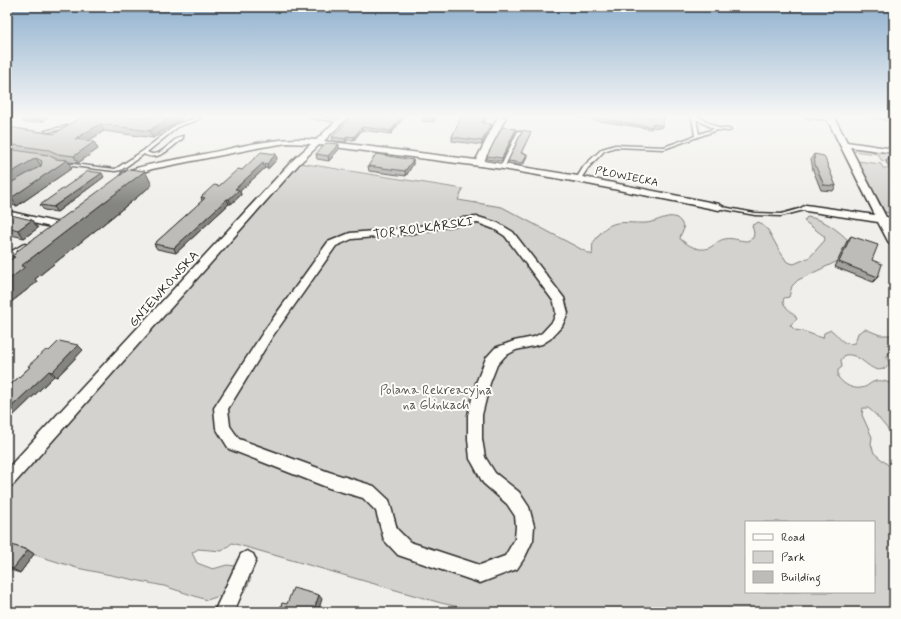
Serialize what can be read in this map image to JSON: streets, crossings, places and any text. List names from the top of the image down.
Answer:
{
  "streets": {
    "street": ["PŁOWIECKA", "TOR ROLKARSKI", "GNIEWKOWSKA"]
  },
  "parks": ["Polana Rekreacyjna na Glinkach"],
  "legend": ["Road", "Park", "Building"]
}
